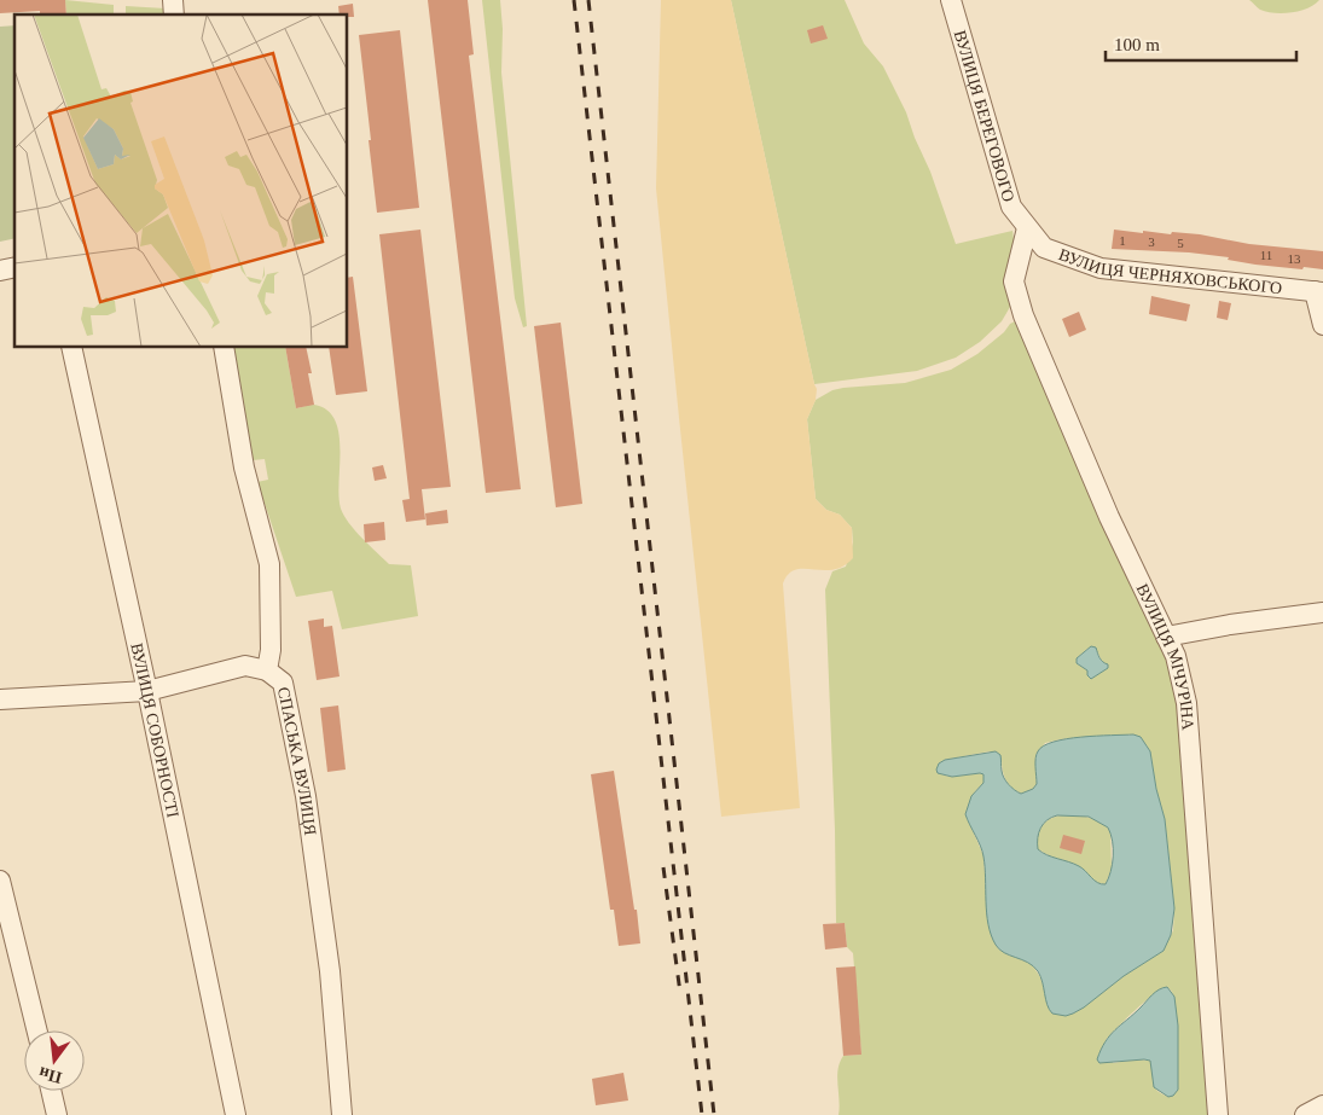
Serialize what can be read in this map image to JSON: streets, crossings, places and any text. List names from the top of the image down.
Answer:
{
  "streets": {
    "street": [
      "ВУЛИЦЯ БЕРЕГОВОГО",
      "ВУЛИЦЯ ЧЕРНЯХОВСЬКОГО",
      "ВУЛИЦЯ МІЧУРІНА",
      "ВУЛИЦЯ СОБОРНОСТІ",
      "СПАСЬКА ВУЛИЦЯ"
    ]
  },
  "crossings": [
    ["ВУЛИЦЯ БЕРЕГОВОГО", "ВУЛИЦЯ ЧЕРНЯХОВСЬКОГО"],
    ["ВУЛИЦЯ БЕРЕГОВОГО", "ВУЛИЦЯ МІЧУРІНА"],
    ["ВУЛИЦЯ ЧЕРНЯХОВСЬКОГО", "ВУЛИЦЯ МІЧУРІНА"]
  ],
  "house_numbers": [
    "1",
    "3",
    "5",
    "11",
    "13"
  ],
  "scale_bar": "100 m",
  "north": "bottom"
}
